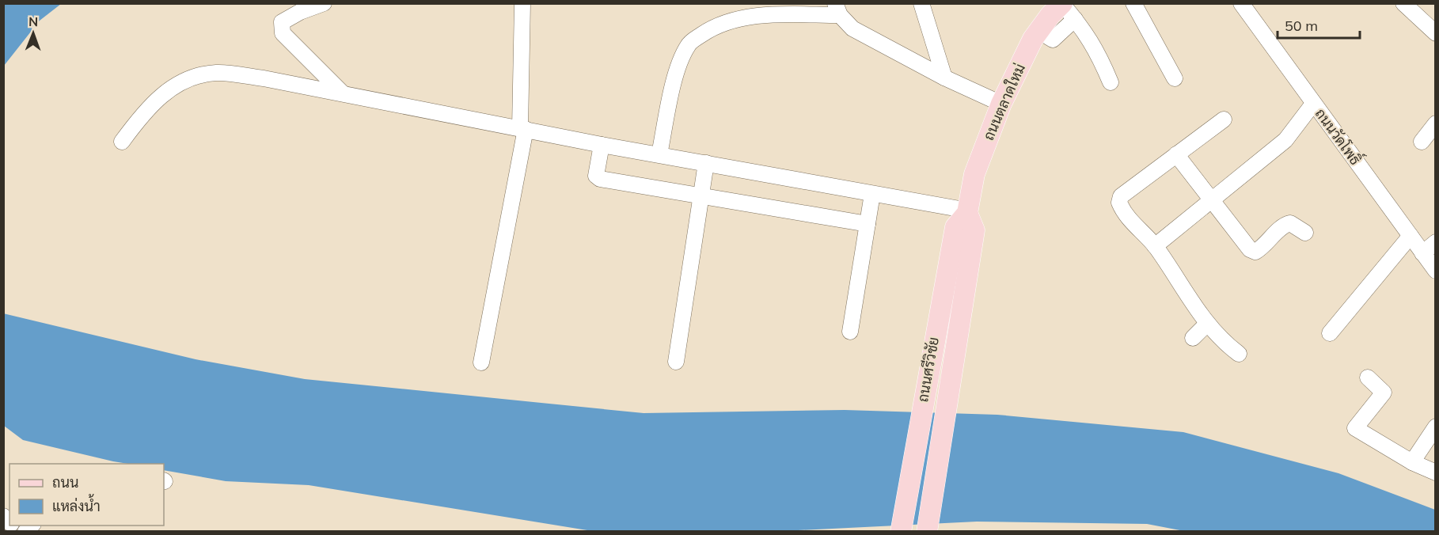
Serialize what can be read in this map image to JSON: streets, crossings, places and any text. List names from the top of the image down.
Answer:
{
  "streets": {
    "main road": ["ถนนตลาดใหม่", "ถนนศรีวิชัย"],
    "street": ["ถนนวัดโพธิ์"]
  },
  "crossings": [
    ["ถนนตลาดใหม่", "ถนนศรีวิชัย"]
  ],
  "legend": ["ถนน", "แหล่งน้ำ"],
  "scale_bar": "50 m",
  "north": "top"
}
